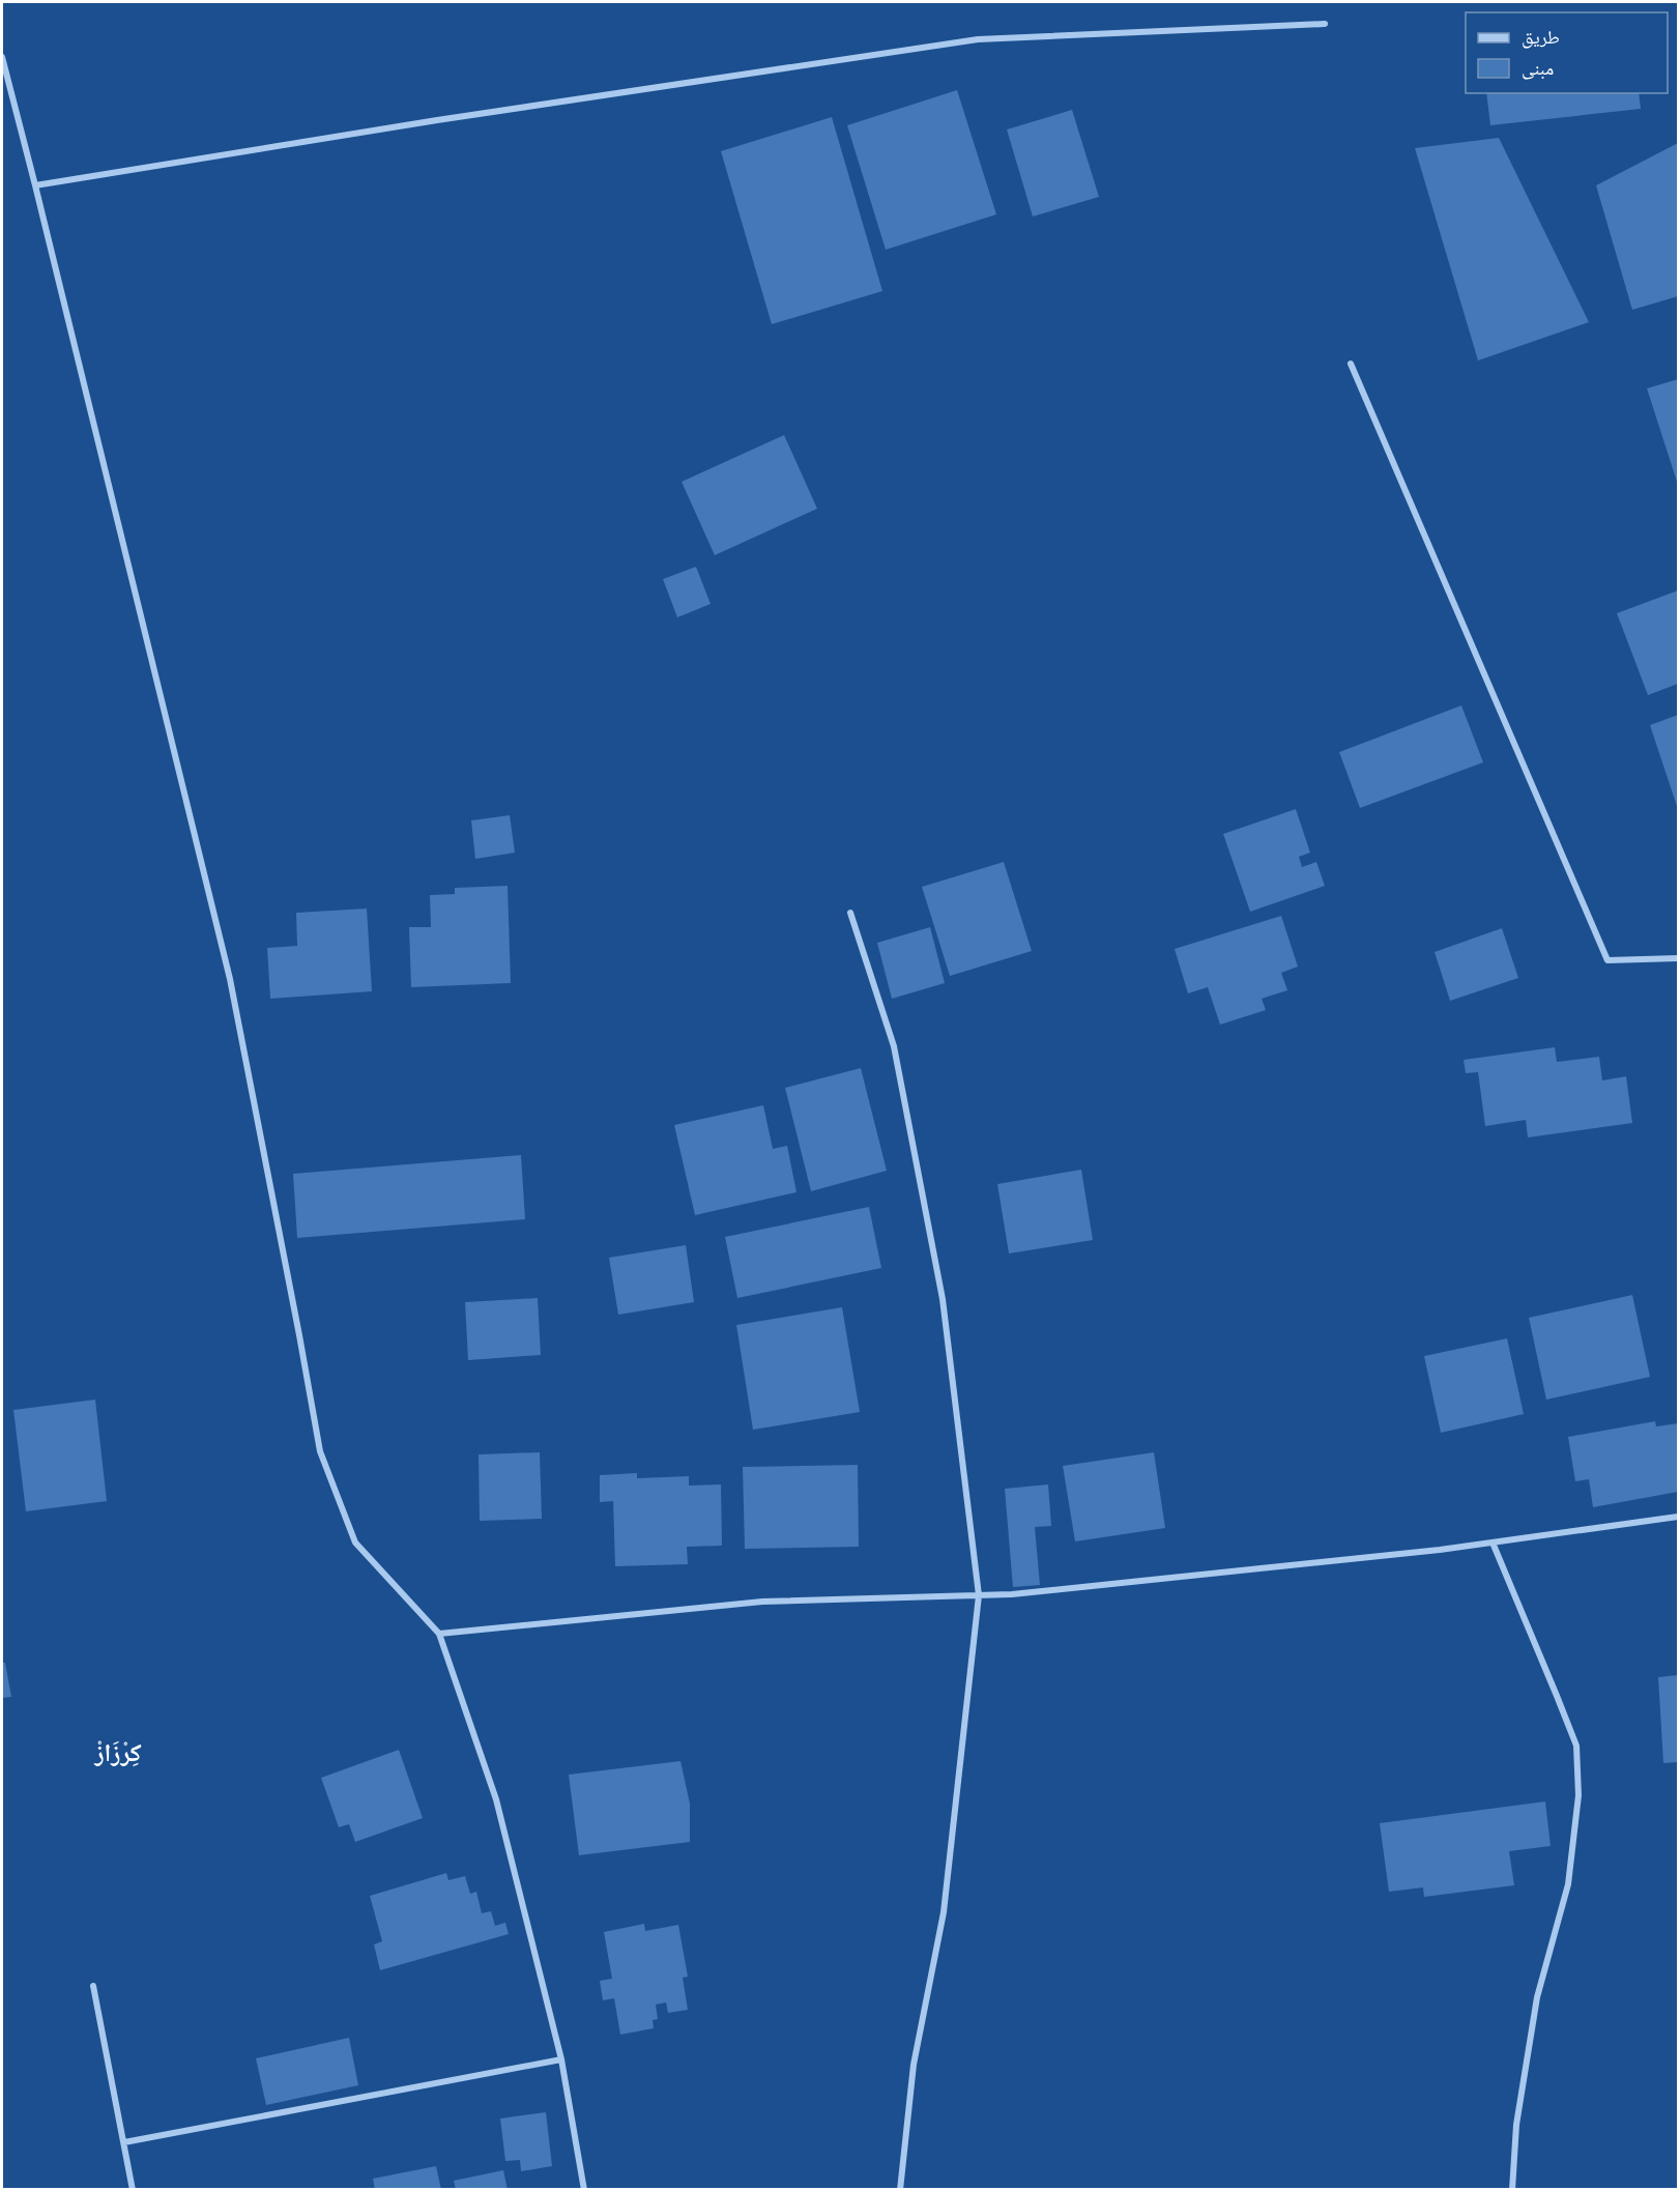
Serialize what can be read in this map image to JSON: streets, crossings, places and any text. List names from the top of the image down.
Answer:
{
  "districts": ["كِرْزَازْ"],
  "legend": ["طريق", "مبنى"]
}
